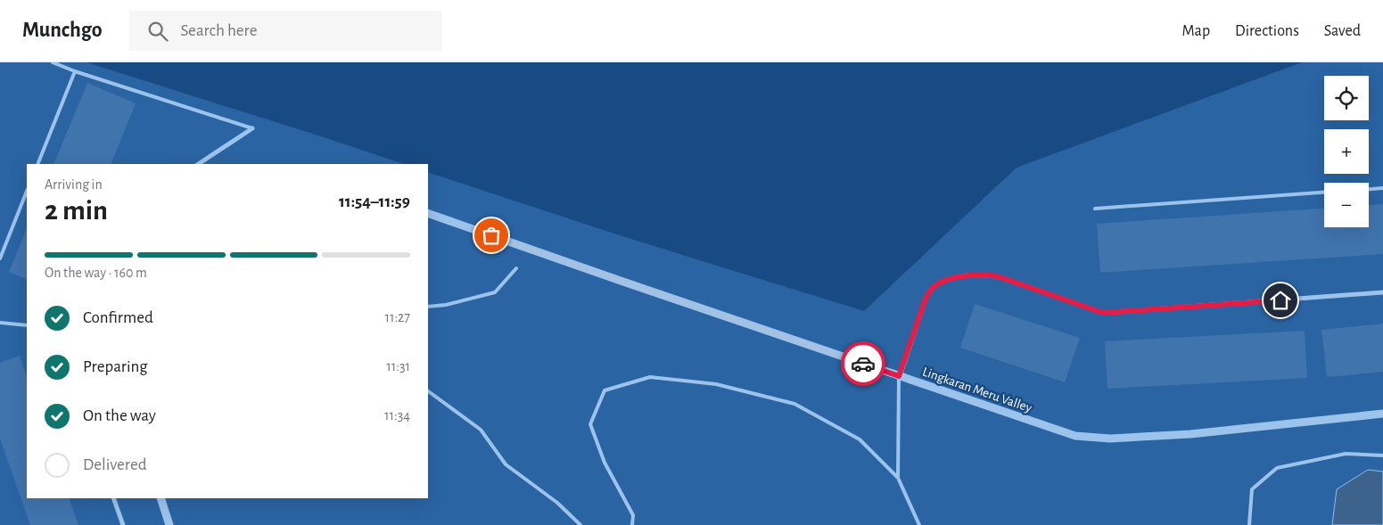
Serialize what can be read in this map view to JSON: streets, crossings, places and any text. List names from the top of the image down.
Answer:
{
  "streets": {
    "street": ["Lingkaran Meru Valley"]
  },
  "page": {
    "header": "Munchgo",
    "search": "Search here",
    "nav": ["Map", "Directions", "Saved"],
    "map_buttons": ["+", "−"],
    "heading": ["2 min", "Arriving in", "11:54–11:59"],
    "bar": "On the way · 160 m",
    "list": [
      ["Confirmed", "11:27"],
      ["Preparing", "11:31"],
      ["On the way", "11:34"],
      "Delivered"
    ]
  }
}
